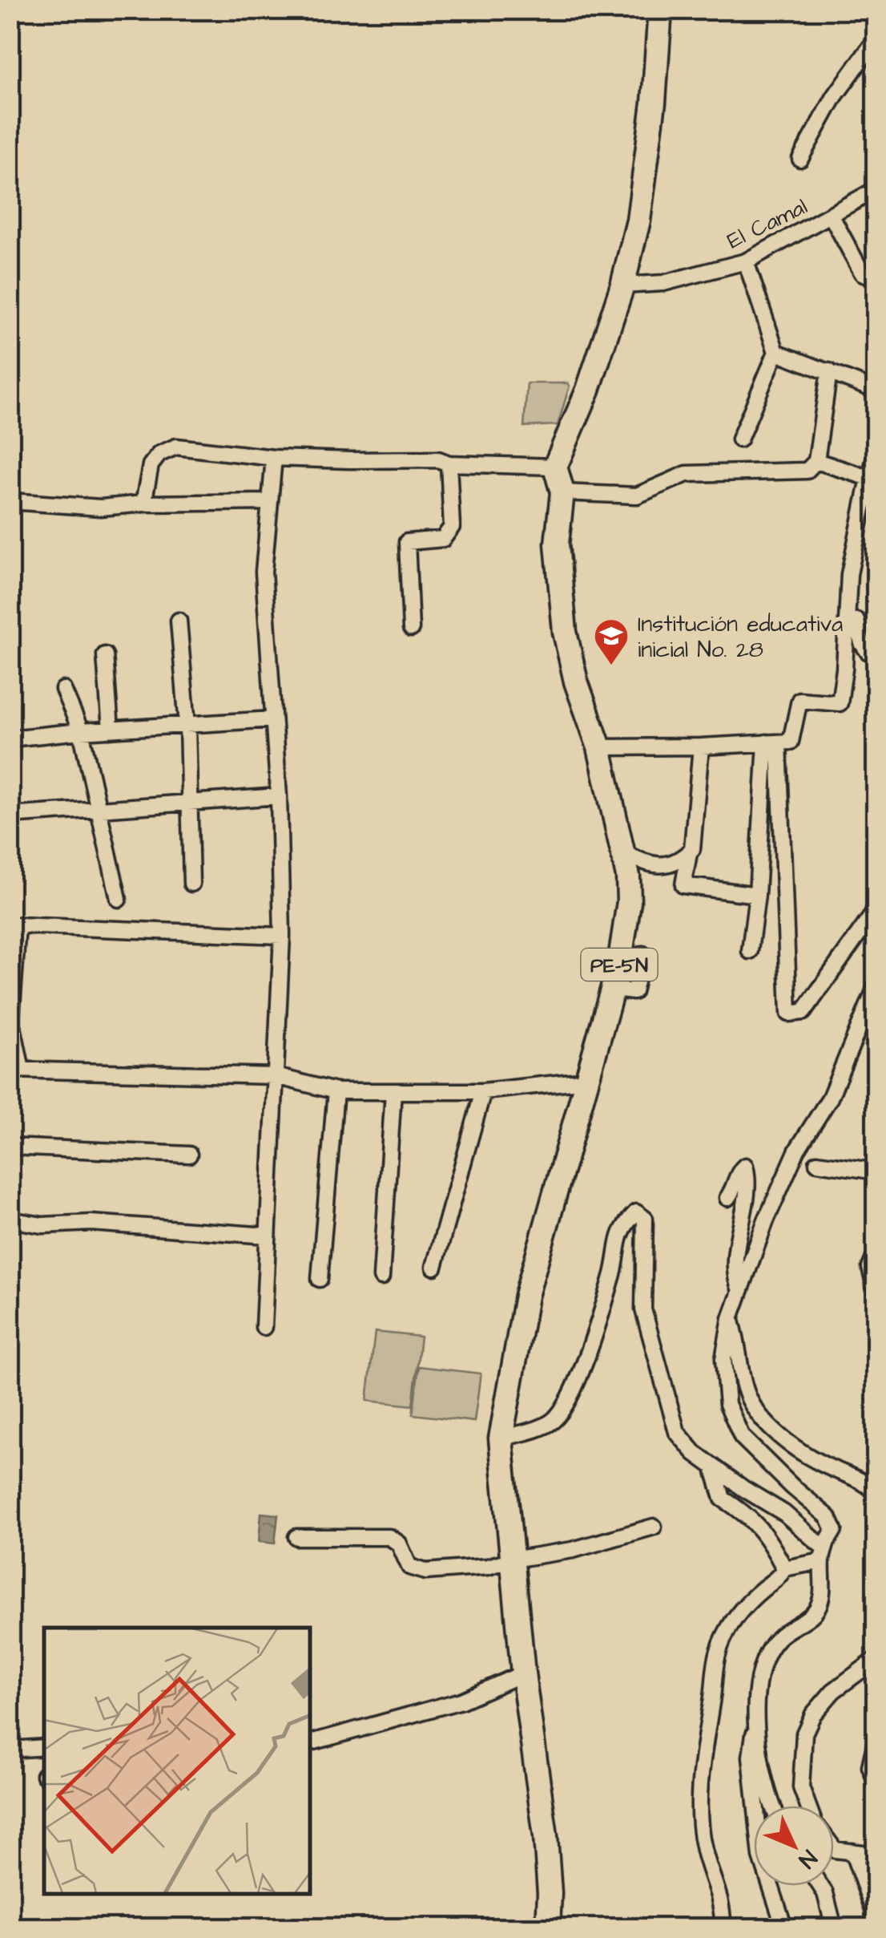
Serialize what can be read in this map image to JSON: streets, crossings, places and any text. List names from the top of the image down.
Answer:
{
  "streets": {
    "highway": ["PE-5N"],
    "street": ["El Camal"]
  },
  "places": {
    "school or university": ["Institución educativa inicial No. 28"]
  },
  "north": "bottom right"
}
